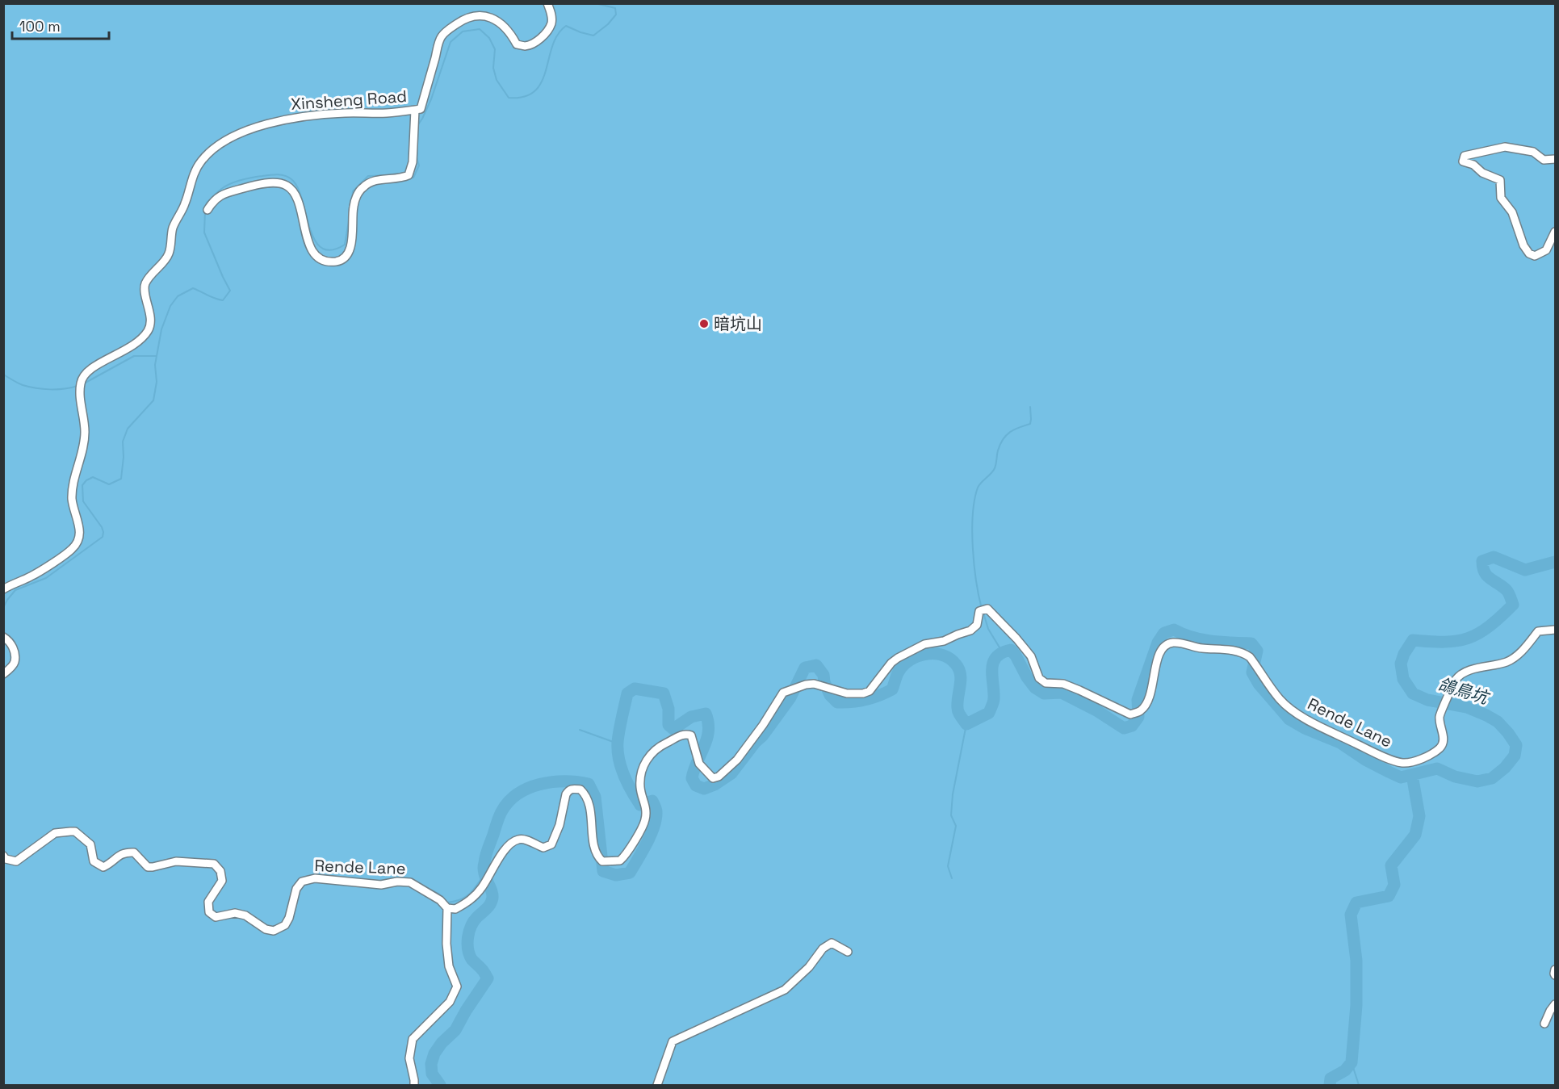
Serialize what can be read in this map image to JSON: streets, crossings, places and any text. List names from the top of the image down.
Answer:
{
  "streets": {
    "street": ["Xinsheng Road", "Rende Lane"]
  },
  "water": ["鴿鳥坑"],
  "places": ["暗坑山"],
  "scale_bar": "100 m"
}
